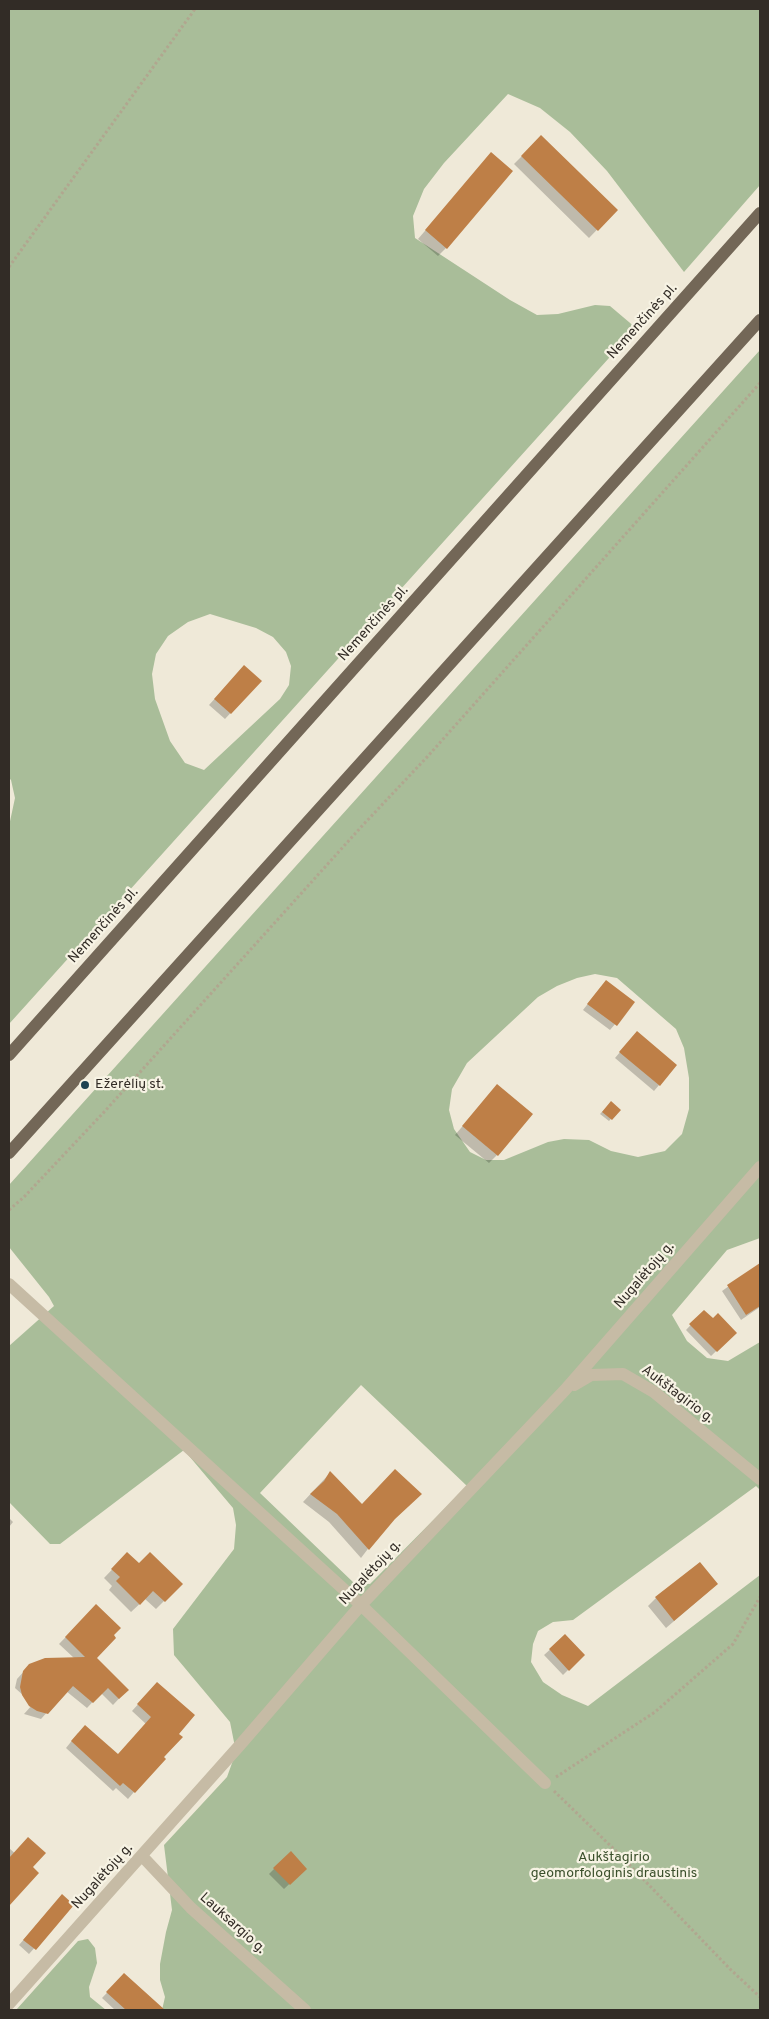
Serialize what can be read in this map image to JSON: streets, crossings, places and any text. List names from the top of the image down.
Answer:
{
  "streets": {
    "main road": ["Nemenčinės pl."],
    "street": ["Nugalėtojų g.", "Aukštagirio g.", "Lauksargio g."]
  },
  "crossings": [
    ["Nugalėtojų g.", "Aukštagirio g."],
    ["Nugalėtojų g.", "Lauksargio g."]
  ],
  "parks": ["Aukštagirio geomorfologinis draustinis"],
  "places": ["Ežerėlių st."]
}
